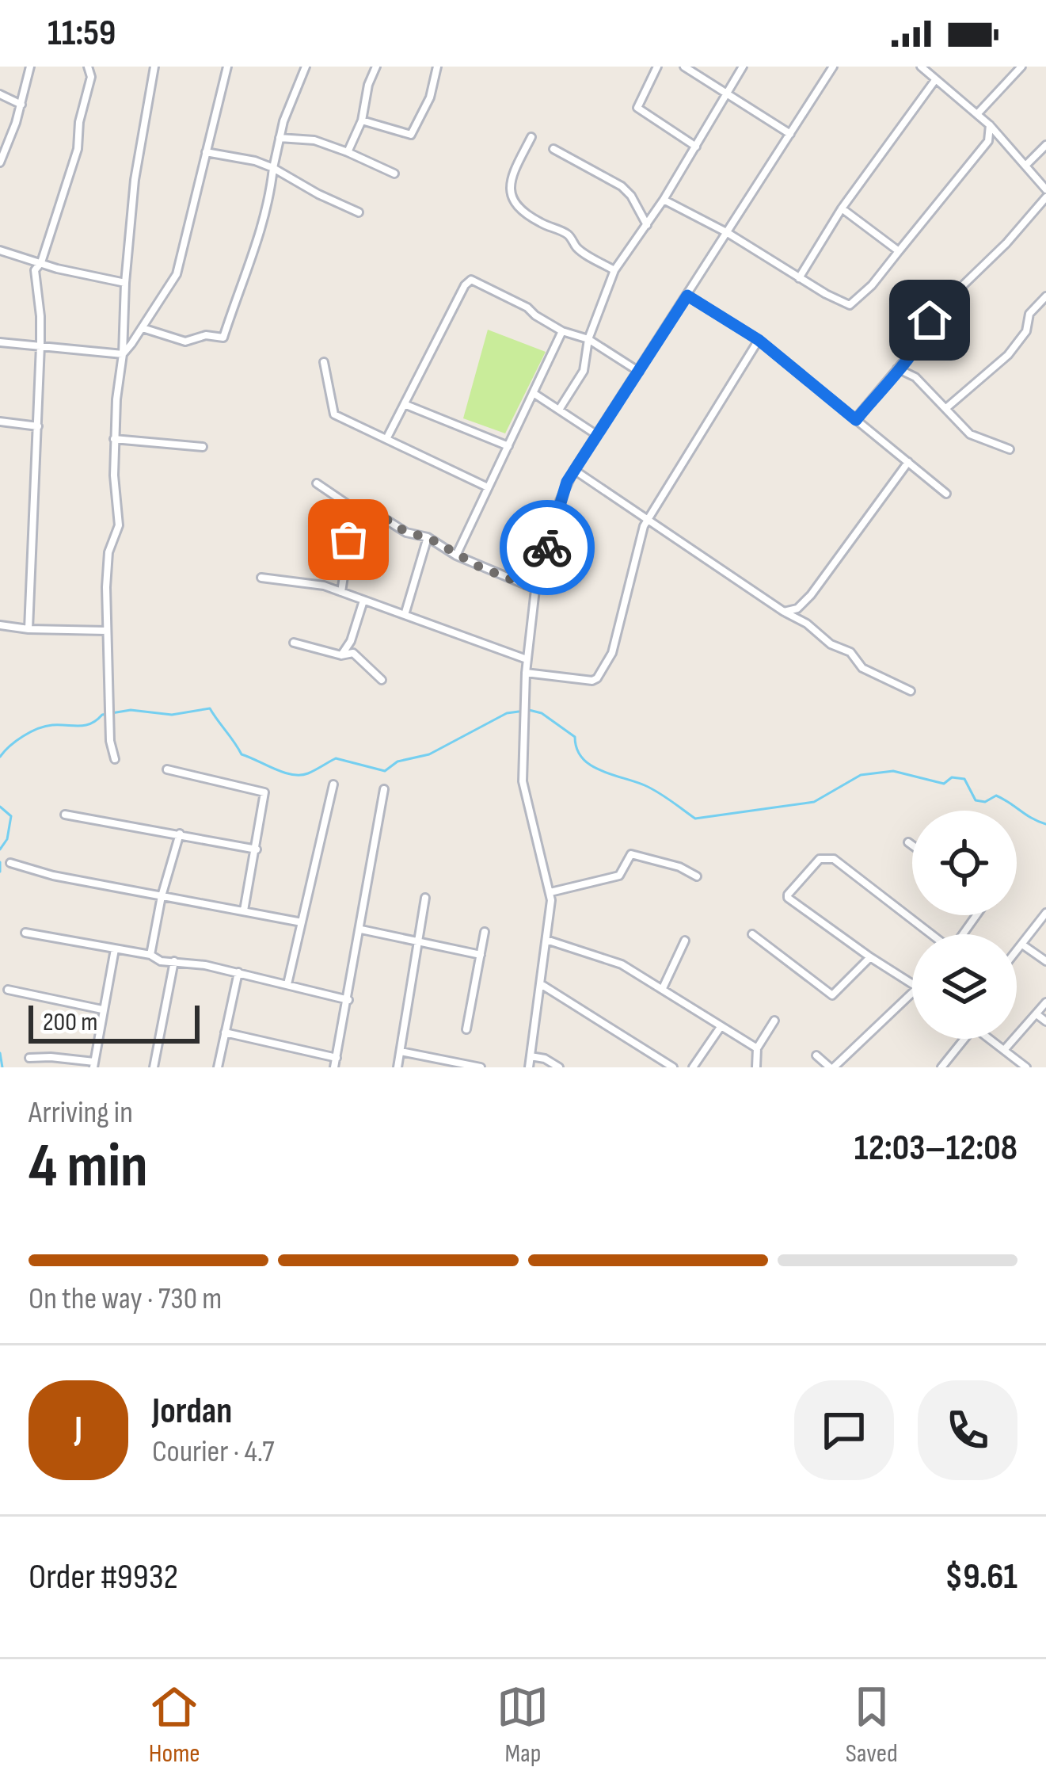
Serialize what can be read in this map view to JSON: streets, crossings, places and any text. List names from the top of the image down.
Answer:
{
  "scale_bar": "200 m",
  "page": {
    "status": "11:59",
    "scale": "200 m",
    "heading": ["4 min", "Arriving in", "12:03–12:08"],
    "panel": [
      "Jordan",
      "Courier · 4.7",
      "Order #9932",
      "$9.61"
    ],
    "bar": "On the way · 730 m",
    "round": "J",
    "tabs": ["Home", "Map", "Saved"]
  }
}
